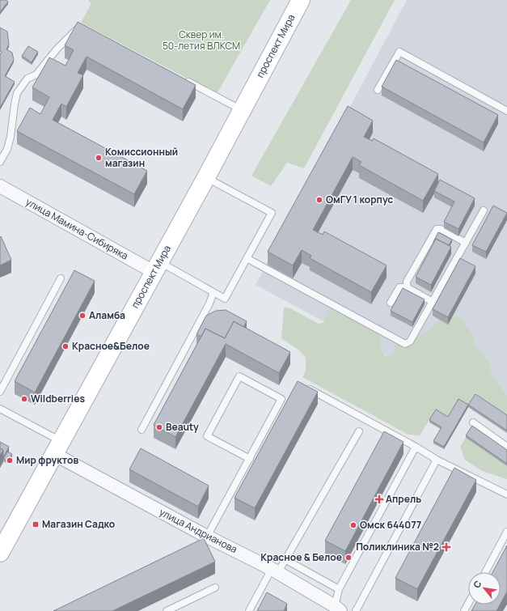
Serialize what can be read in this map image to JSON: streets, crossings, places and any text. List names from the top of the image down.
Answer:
{
  "streets": {
    "main road": ["проспект Мира"],
    "street": ["улица Мамина-Сибиряка", "улица Андрианова"]
  },
  "crossings": [
    ["проспект Мира", "улица Мамина-Сибиряка"],
    ["проспект Мира", "улица Андрианова"]
  ],
  "parks": ["Сквер им. 50-летия ВЛКСМ"],
  "places": {
    "other": [
      "Комиссионный магазин",
      "ОмГУ 1 корпус",
      "Аламба",
      "Красное&Белое",
      "Wildberries",
      "Beauty",
      "Мир фруктов",
      "Омск 644077",
      "Красное & Белое"
    ],
    "health": ["Апрель", "Поликлиника №2"],
    "transit": ["Магазин Садко"]
  },
  "north": "top left"
}
